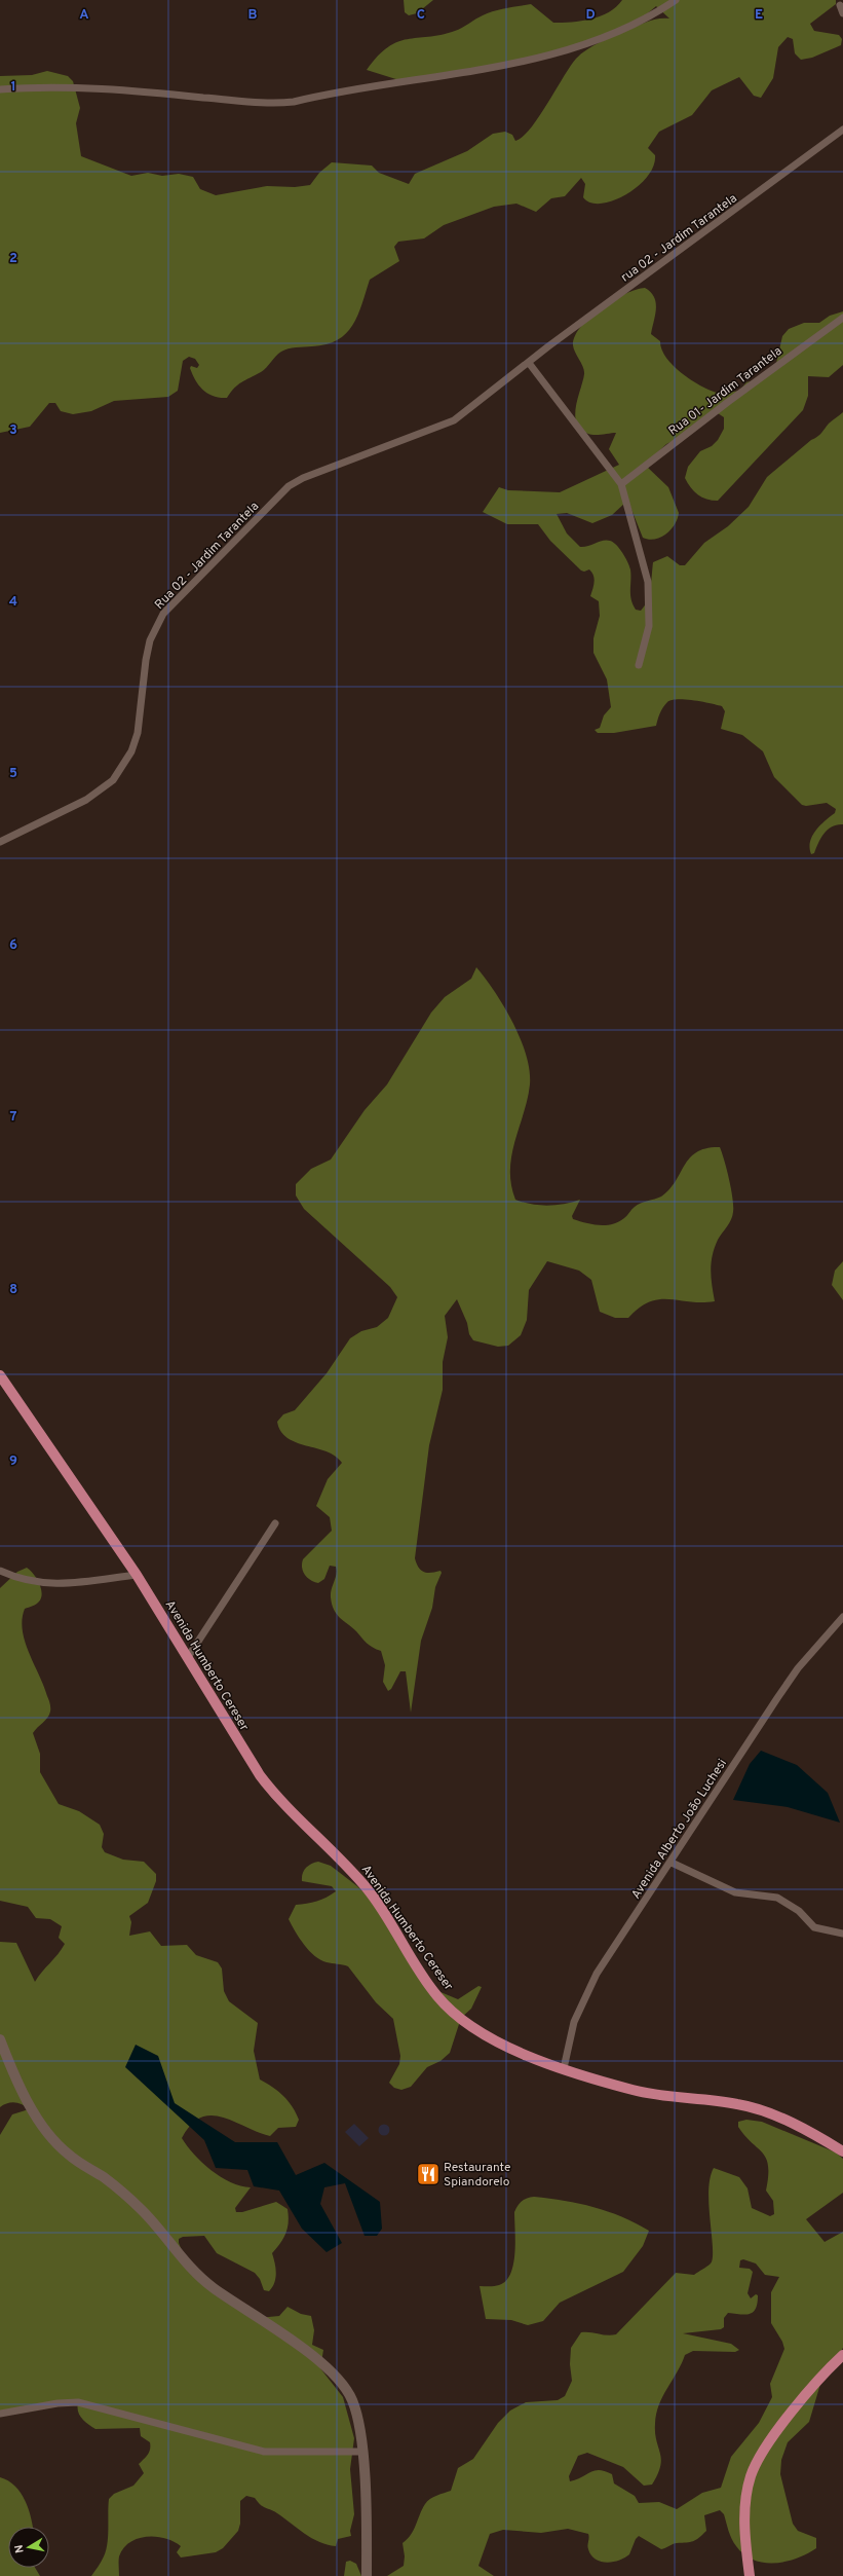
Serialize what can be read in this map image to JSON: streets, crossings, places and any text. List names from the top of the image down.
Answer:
{
  "streets": {
    "main road": ["Avenida Humberto Cereser"],
    "street": [
      "rua 02 - Jardim Tarantela",
      "Rua 01- Jardim Tarantela",
      "Rua 02 - Jardim Tarantela",
      "Avenida Alberto João Luchesi"
    ]
  },
  "crossings": [
    ["rua 02 - Jardim Tarantela", "Rua 02 - Jardim Tarantela"],
    ["Avenida Humberto Cereser", "Avenida Alberto João Luchesi"]
  ],
  "places": {
    "restaurant": ["Restaurante Spiandorelo"]
  },
  "north": "left",
  "grid": {
    "columns": [
      "A",
      "B",
      "C",
      "D",
      "E"
    ],
    "rows": [
      "1",
      "2",
      "3",
      "4",
      "5",
      "6",
      "7",
      "8",
      "9"
    ]
  }
}
